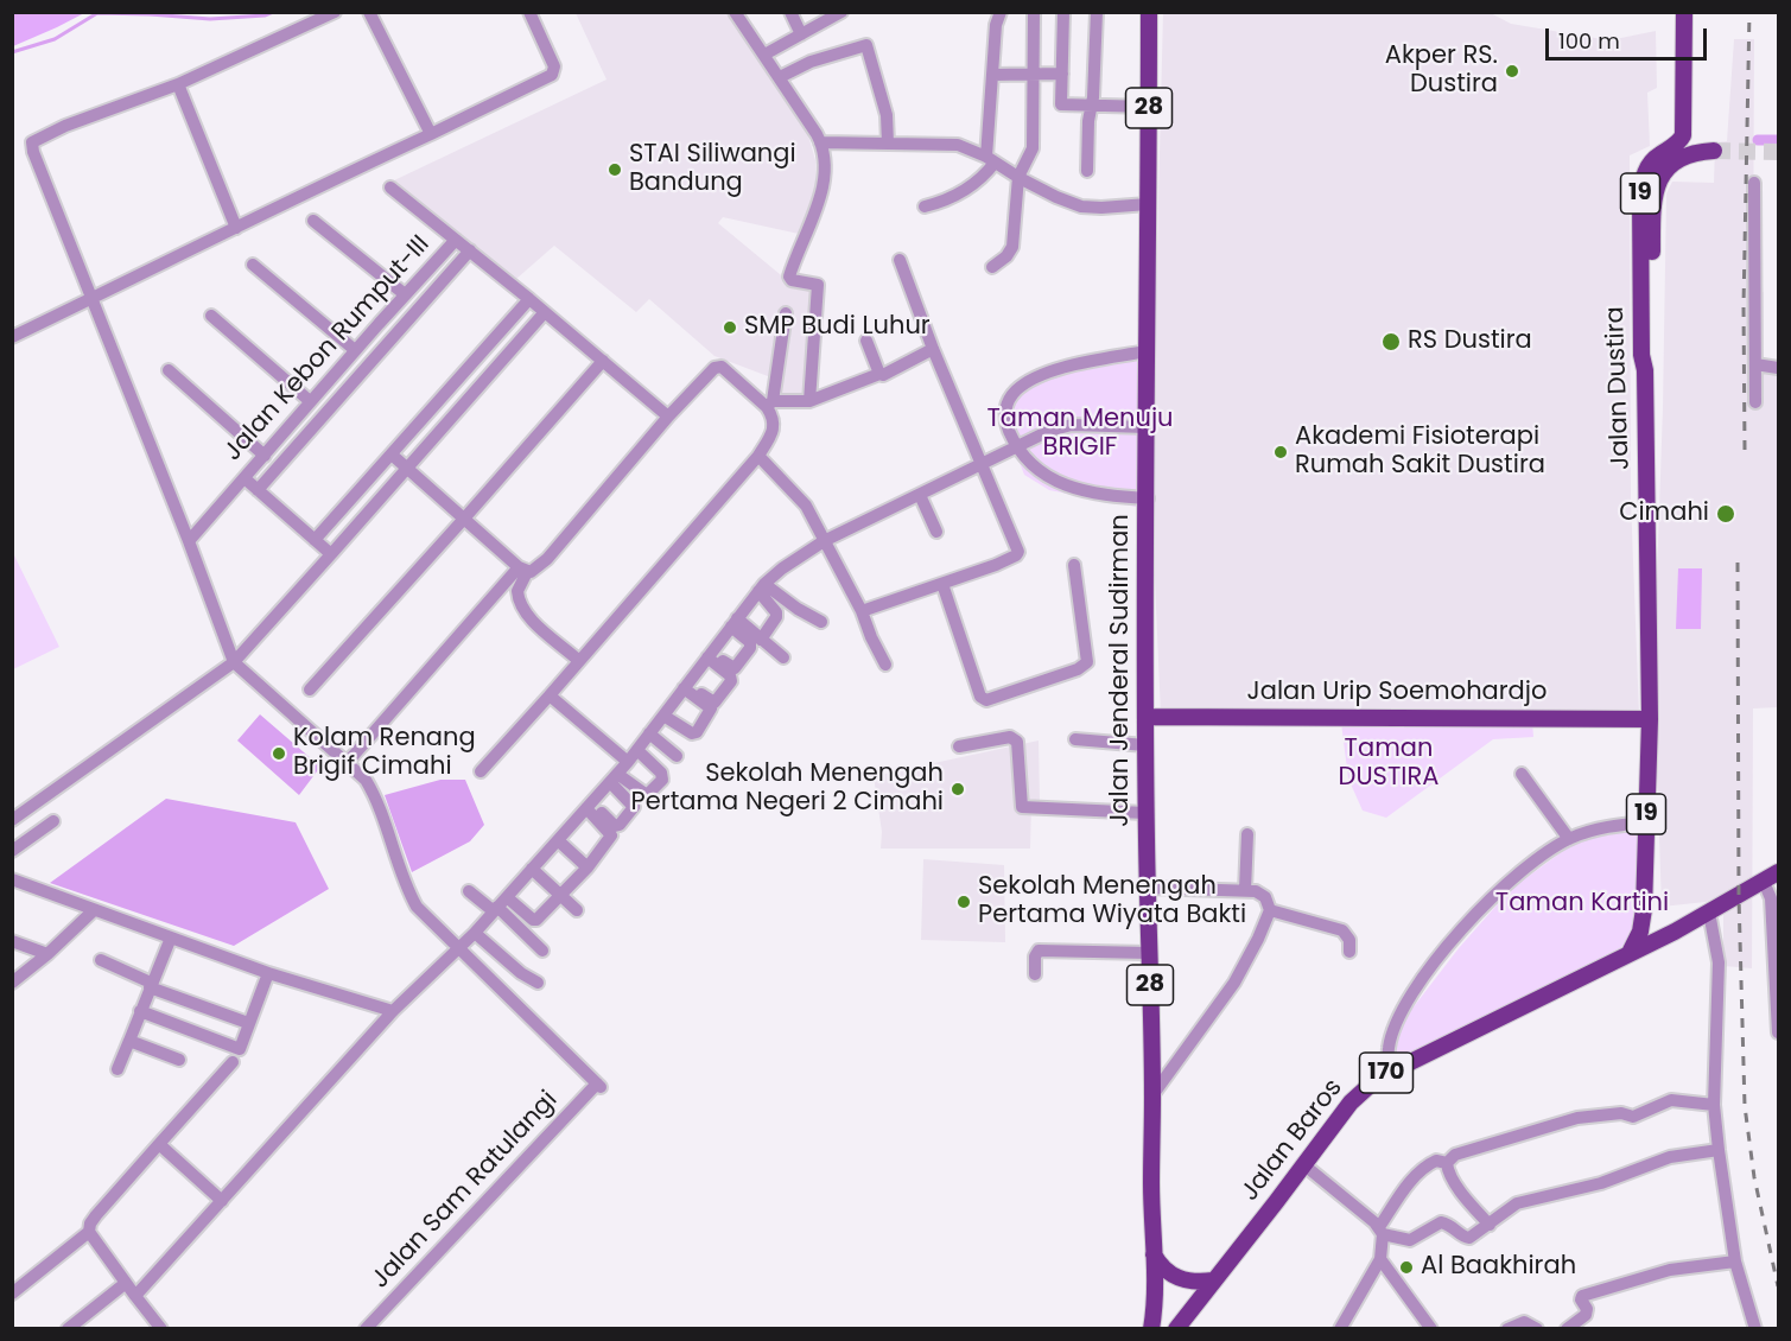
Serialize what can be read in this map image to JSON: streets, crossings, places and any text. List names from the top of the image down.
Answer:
{
  "streets": {
    "main road": [
      "28",
      "19",
      "Jalan Dustira",
      "Jalan Jenderal Sudirman",
      "Jalan Urip Soemohardjo",
      "170",
      "Jalan Baros"
    ],
    "street": ["Jalan Kebon Rumput-III", "Jalan Sam Ratulangi"]
  },
  "crossings": [
    ["Jalan Dustira", "Jalan Urip Soemohardjo"],
    ["Jalan Dustira", "Jalan Baros"],
    ["Jalan Jenderal Sudirman", "Jalan Urip Soemohardjo"],
    ["170", "Jalan Baros"]
  ],
  "parks": ["Taman Menuju BRIGIF", "Taman DUSTIRA", "Taman Kartini"],
  "places": [
    "Akper RS. Dustira",
    "STAI Siliwangi Bandung",
    "SMP Budi Luhur",
    "RS Dustira",
    "Akademi Fisioterapi Rumah Sakit Dustira",
    "Cimahi",
    "Kolam Renang Brigif Cimahi",
    "Sekolah Menengah Pertama Negeri 2 Cimahi",
    "Sekolah Menengah Pertama Wiyata Bakti",
    "Al Baakhirah"
  ],
  "scale_bar": "100 m"
}
